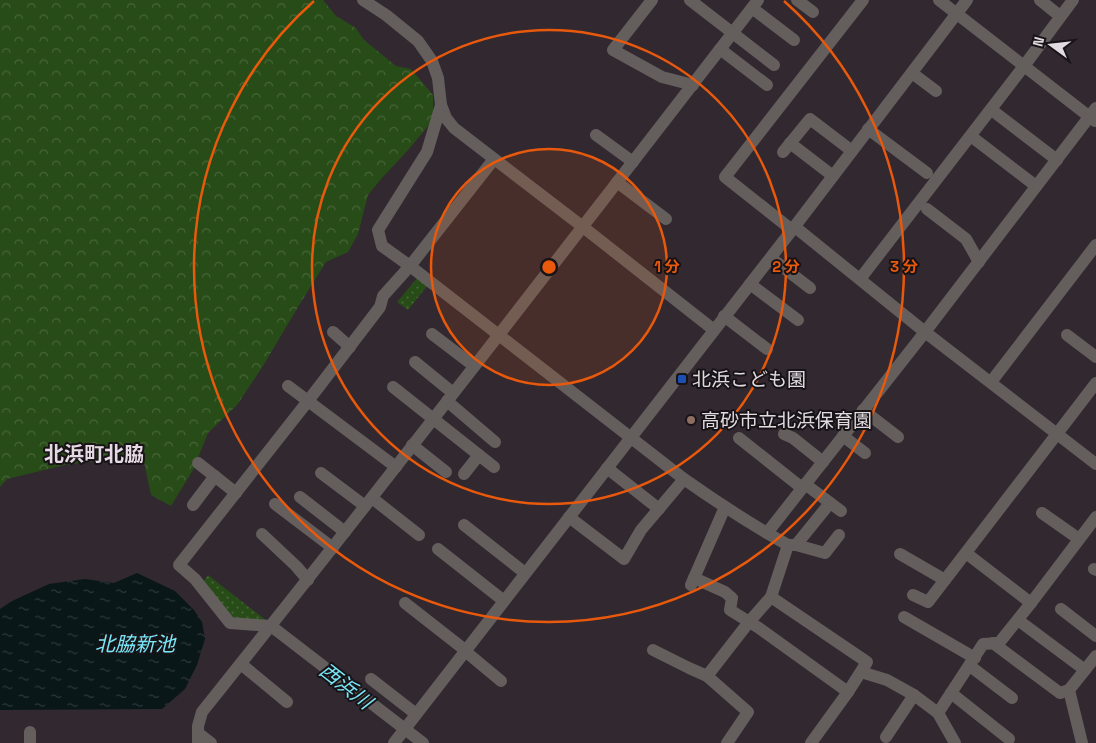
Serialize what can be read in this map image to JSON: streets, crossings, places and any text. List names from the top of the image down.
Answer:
{
  "districts": ["北浜町北脇"],
  "water": ["北脇新池", "西浜川"],
  "places": {
    "transit": ["北浜こども園"],
    "other": ["高砂市立北浜保育園"]
  },
  "north": "left",
  "rings": ["1 分", "2 分", "3 分"]
}
